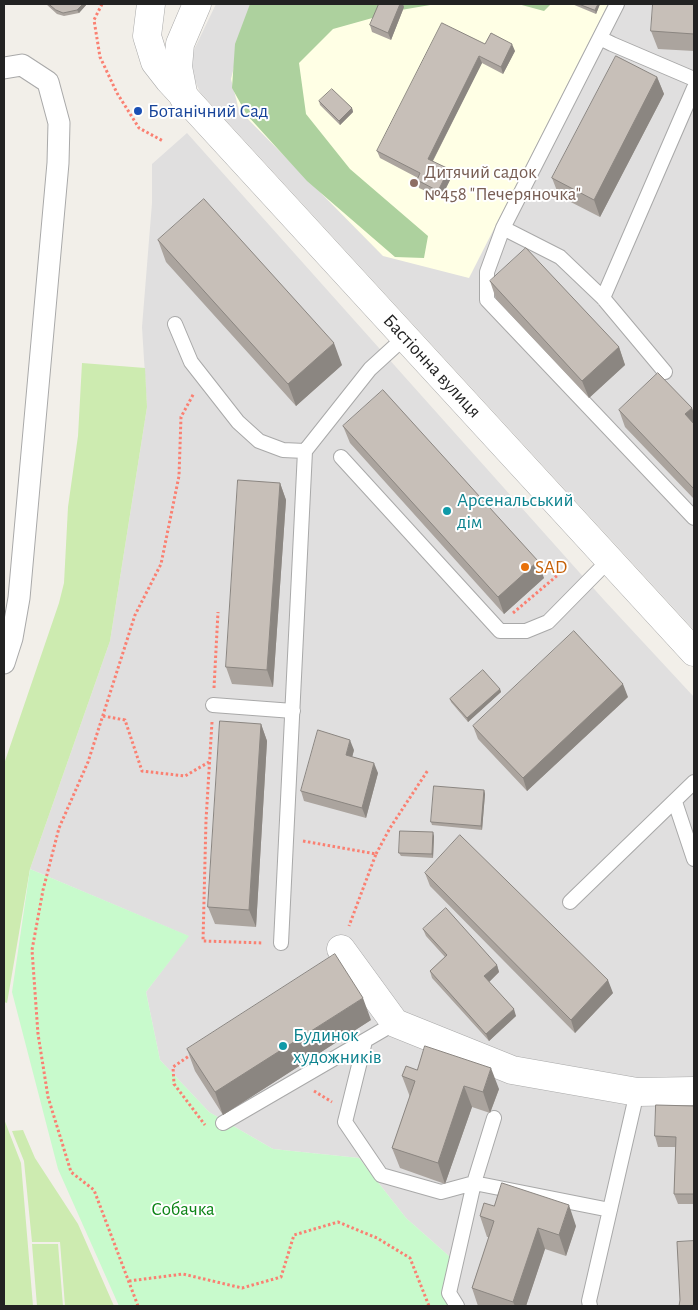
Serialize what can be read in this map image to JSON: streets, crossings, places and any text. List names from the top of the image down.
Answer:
{
  "streets": {
    "street": ["Бастіонна вулиця"]
  },
  "parks": ["Собачка"],
  "places": [
    "Ботанічний Сад",
    "Дитячий садок №458 \"Печеряночка\"",
    "Арсенальський дім",
    "SAD",
    "Будинок художників"
  ]
}
